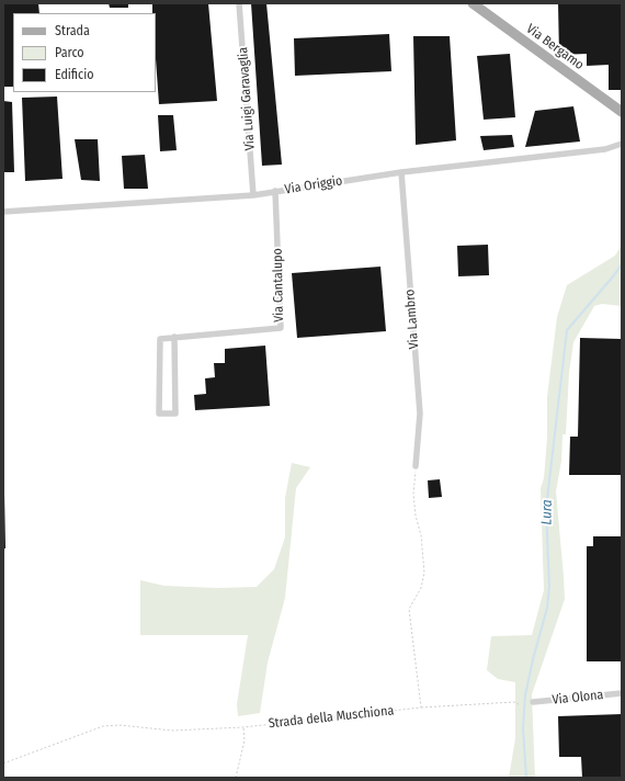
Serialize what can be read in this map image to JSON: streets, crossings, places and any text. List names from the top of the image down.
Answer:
{
  "streets": {
    "main road": ["Via Bergamo"],
    "street": [
      "Via Luigi Garavaglia",
      "Via Origgio",
      "Via Cantalupo",
      "Via Lambro",
      "Via Olona"
    ],
    "path": ["Strada della Muschiona"]
  },
  "crossings": [
    ["Via Luigi Garavaglia", "Via Origgio"],
    ["Via Origgio", "Via Cantalupo"],
    ["Via Origgio", "Via Lambro"]
  ],
  "water": ["Lura"],
  "legend": ["Strada", "Parco", "Edificio"]
}
